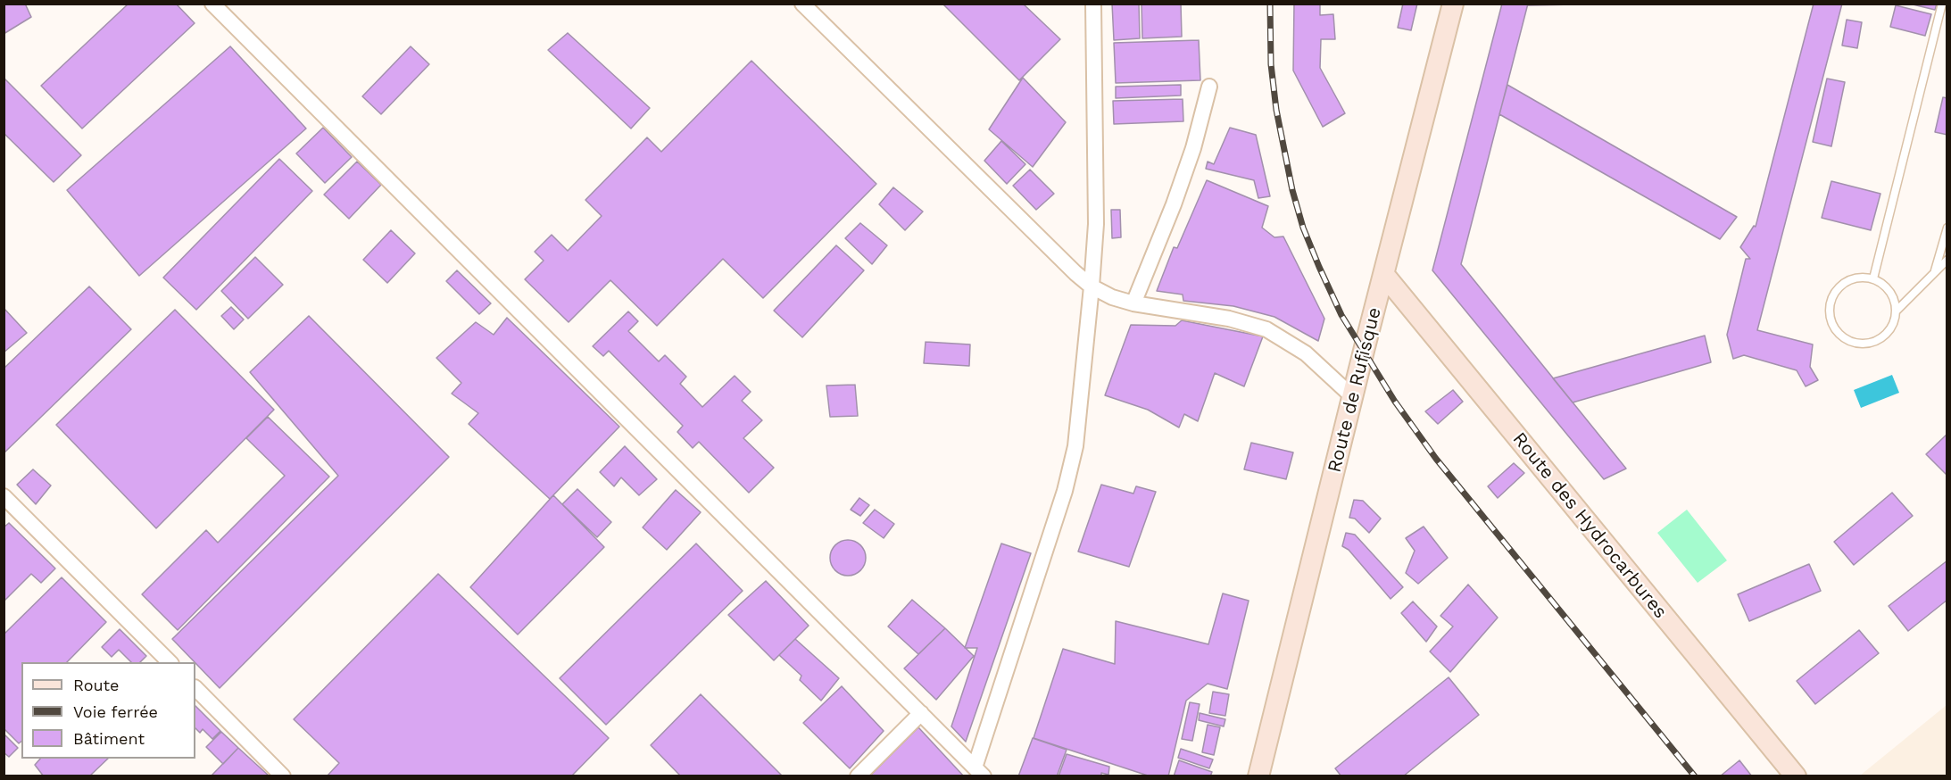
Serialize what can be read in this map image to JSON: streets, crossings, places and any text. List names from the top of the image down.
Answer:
{
  "streets": {
    "main road": ["Route de Rufisque", "Route des Hydrocarbures"]
  },
  "crossings": [
    ["Route de Rufisque", "Route des Hydrocarbures"]
  ],
  "legend": ["Route", "Voie ferrée", "Bâtiment"]
}
